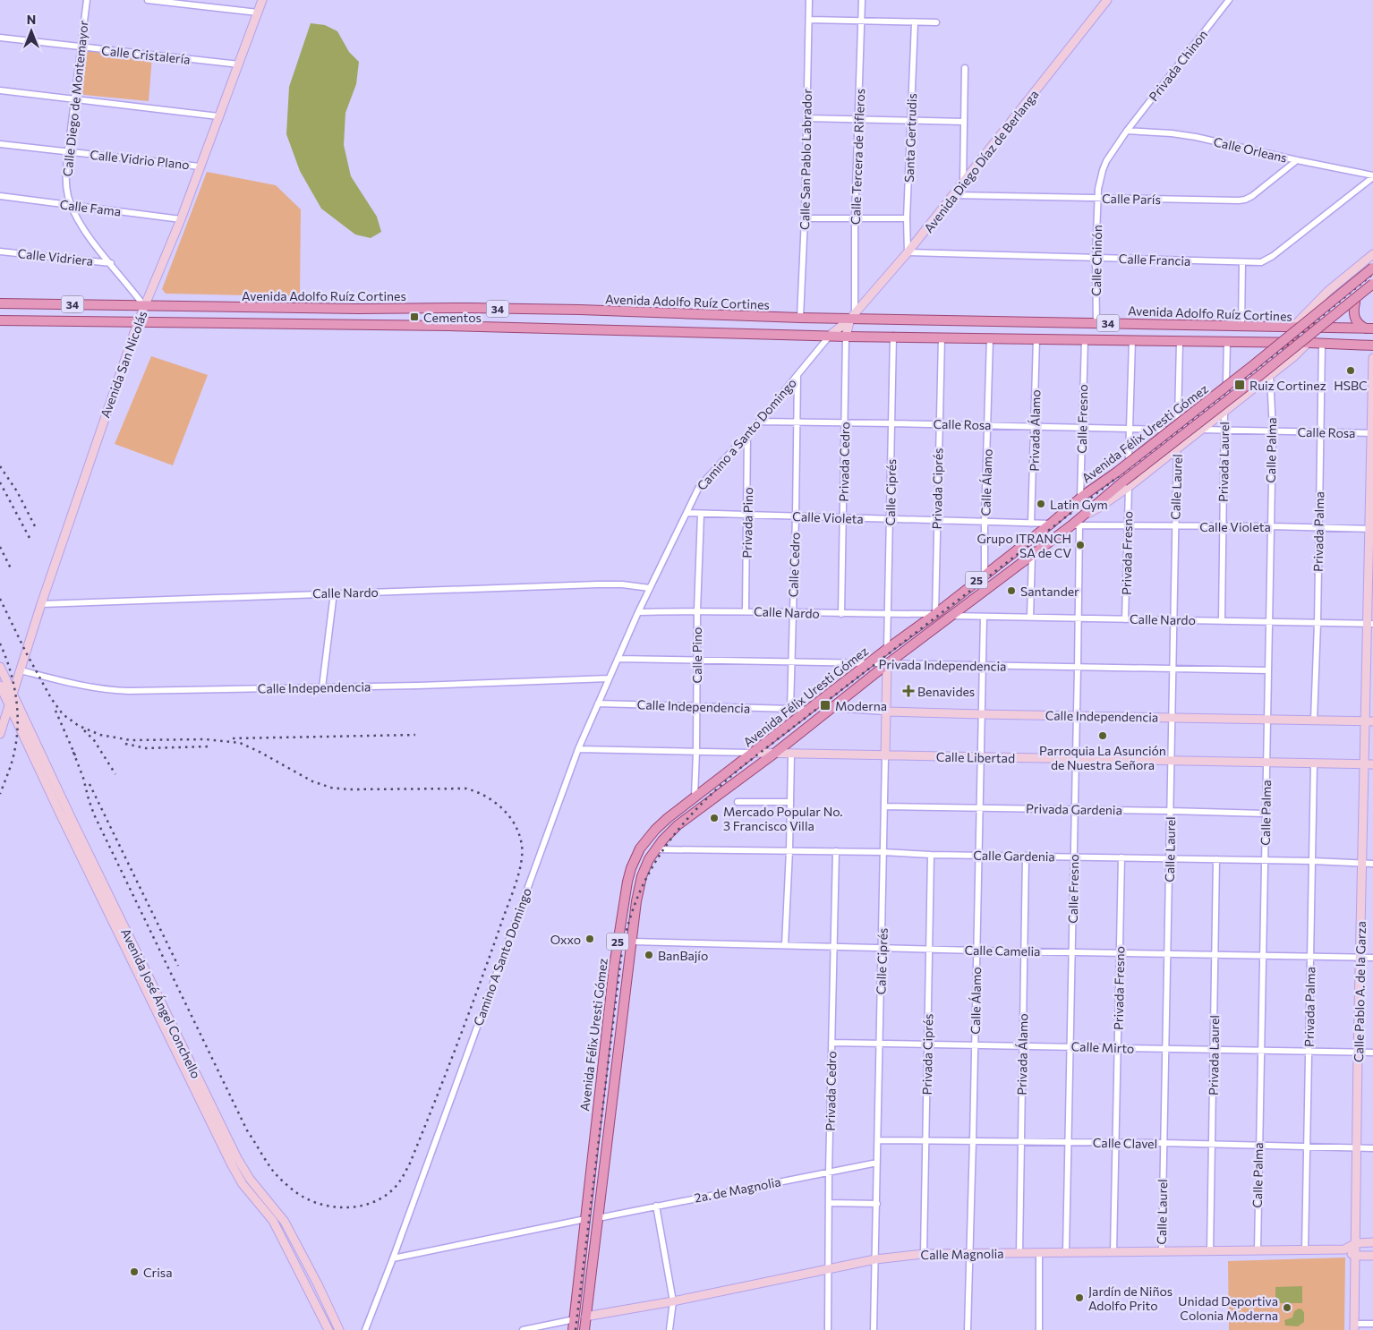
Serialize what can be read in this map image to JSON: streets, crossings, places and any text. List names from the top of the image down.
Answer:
{
  "streets": {
    "main road": [
      "Avenida Adolfo Ruíz Cortines",
      "34",
      "Avenida Félix Uresti Gómez",
      "25"
    ],
    "street": [
      "Calle Cristalería",
      "Privada Chinon",
      "Calle Diego de Montemayor",
      "Santa Gertrudis",
      "Calle Orleans",
      "Calle Tercera de Rifleros",
      "Calle Vidrio Plano",
      "Calle San Pablo Labrador",
      "Avenida Diego Díaz de Berlanga",
      "Calle París",
      "Calle Fama",
      "Calle Vidriera",
      "Calle Francia",
      "Calle Chinón",
      "Avenida San Nicolás",
      "Calle Fresno",
      "Calle Rosa",
      "Privada Álamo",
      "Camino a Santo Domingo",
      "Calle Palma",
      "Privada Cedro",
      "Privada Laurel",
      "Calle Álamo",
      "Calle Laurel",
      "Privada Ciprés",
      "Calle Ciprés",
      "Calle Violeta",
      "Privada Pino",
      "Privada Palma",
      "Privada Fresno",
      "Calle Cedro",
      "Calle Nardo",
      "Calle Pino",
      "Privada Independencia",
      "Calle Independencia",
      "Calle Libertad",
      "Privada Gardenia",
      "Calle Gardenia",
      "Calle Camelia",
      "Camino A Santo Domingo",
      "Calle Pablo A. de la Garza",
      "Avenida José Ángel Conchello",
      "Calle Mirto",
      "Calle Clavel",
      "2a. de Magnolia",
      "Calle Magnolia"
    ]
  },
  "crossings": [
    ["Calle Cristalería", "Calle Diego de Montemayor"],
    ["Calle Cristalería", "Avenida San Nicolás"],
    ["Privada Chinon", "Calle Orleans"],
    ["Privada Chinon", "Calle París"],
    ["Privada Chinon", "Calle Chinón"],
    ["Calle Diego de Montemayor", "Calle Vidrio Plano"],
    ["Calle Diego de Montemayor", "Calle Fama"],
    ["Calle Diego de Montemayor", "Calle Vidriera"],
    ["Calle Diego de Montemayor", "Avenida Adolfo Ruíz Cortines"],
    ["Calle Diego de Montemayor", "Avenida San Nicolás"],
    ["Santa Gertrudis", "Avenida Diego Díaz de Berlanga"],
    ["Santa Gertrudis", "Calle Francia"],
    ["Calle Orleans", "Calle París"],
    ["Calle Orleans", "Calle Francia"],
    ["Calle Tercera de Rifleros", "Avenida Diego Díaz de Berlanga"],
    ["Calle Tercera de Rifleros", "Avenida Adolfo Ruíz Cortines"],
    ["Calle Vidrio Plano", "Avenida San Nicolás"],
    ["Calle San Pablo Labrador", "Avenida Adolfo Ruíz Cortines"],
    ["Avenida Diego Díaz de Berlanga", "Calle París"],
    ["Avenida Diego Díaz de Berlanga", "Calle Francia"],
    ["Avenida Diego Díaz de Berlanga", "Avenida Adolfo Ruíz Cortines"],
    ["Avenida Diego Díaz de Berlanga", "34"],
    ["Avenida Diego Díaz de Berlanga", "Camino a Santo Domingo"],
    ["Avenida Diego Díaz de Berlanga", "Privada Cedro"],
    ["Calle París", "Calle Chinón"],
    ["Calle Fama", "Avenida San Nicolás"],
    ["Calle Francia", "Calle Chinón"],
    ["Calle Chinón", "Avenida Adolfo Ruíz Cortines"],
    ["Avenida Adolfo Ruíz Cortines", "Avenida San Nicolás"],
    ["34", "Avenida San Nicolás"],
    ["34", "Calle Fresno"],
    ["34", "Privada Álamo"],
    ["34", "Camino a Santo Domingo"],
    ["34", "Privada Cedro"],
    ["34", "Calle Álamo"],
    ["34", "Privada Ciprés"],
    ["34", "Calle Ciprés"],
    ["34", "Privada Palma"],
    ["Avenida San Nicolás", "Calle Nardo"],
    ["Avenida San Nicolás", "Calle Independencia"],
    ["Avenida San Nicolás", "Avenida José Ángel Conchello"],
    ["Calle Fresno", "Calle Rosa"],
    ["Calle Fresno", "Avenida Félix Uresti Gómez"],
    ["Calle Fresno", "Calle Violeta"],
    ["Calle Fresno", "Calle Nardo"],
    ["Calle Fresno", "Privada Independencia"],
    ["Calle Fresno", "Calle Independencia"],
    ["Calle Fresno", "Calle Libertad"],
    ["Calle Fresno", "Privada Gardenia"],
    ["Calle Fresno", "Calle Gardenia"],
    ["Calle Fresno", "Calle Camelia"],
    ["Calle Fresno", "Calle Mirto"],
    ["Calle Fresno", "Calle Clavel"],
    ["Calle Fresno", "Calle Magnolia"],
    ["Calle Rosa", "Privada Álamo"],
    ["Calle Rosa", "Camino a Santo Domingo"],
    ["Calle Rosa", "Calle Palma"],
    ["Calle Rosa", "Privada Cedro"],
    ["Calle Rosa", "Privada Laurel"],
    ["Calle Rosa", "Calle Álamo"],
    ["Calle Rosa", "Privada Ciprés"],
    ["Calle Rosa", "Calle Ciprés"],
    ["Calle Rosa", "Privada Palma"],
    ["Calle Rosa", "Calle Cedro"],
    ["Calle Rosa", "Calle Pablo A. de la Garza"],
    ["Privada Álamo", "Calle Violeta"],
    ["Privada Álamo", "Calle Gardenia"],
    ["Privada Álamo", "Calle Camelia"],
    ["Privada Álamo", "Calle Mirto"],
    ["Privada Álamo", "Calle Clavel"],
    ["Privada Álamo", "Calle Magnolia"],
    ["Avenida Félix Uresti Gómez", "Calle Álamo"],
    ["Avenida Félix Uresti Gómez", "Privada Ciprés"],
    ["Avenida Félix Uresti Gómez", "Calle Ciprés"],
    ["Avenida Félix Uresti Gómez", "Calle Violeta"],
    ["Avenida Félix Uresti Gómez", "Privada Fresno"],
    ["Avenida Félix Uresti Gómez", "Calle Nardo"],
    ["Avenida Félix Uresti Gómez", "Calle Pino"],
    ["Avenida Félix Uresti Gómez", "Privada Independencia"],
    ["Avenida Félix Uresti Gómez", "Calle Independencia"],
    ["Avenida Félix Uresti Gómez", "Calle Libertad"],
    ["Avenida Félix Uresti Gómez", "Calle Gardenia"],
    ["Avenida Félix Uresti Gómez", "Calle Camelia"],
    ["Avenida Félix Uresti Gómez", "2a. de Magnolia"],
    ["Avenida Félix Uresti Gómez", "Calle Magnolia"],
    ["Camino a Santo Domingo", "Calle Violeta"],
    ["Camino a Santo Domingo", "Privada Pino"],
    ["Camino a Santo Domingo", "Calle Cedro"],
    ["Camino a Santo Domingo", "Calle Nardo"],
    ["Camino a Santo Domingo", "Camino A Santo Domingo"],
    ["Calle Palma", "Calle Violeta"],
    ["Calle Palma", "Calle Nardo"],
    ["Calle Palma", "Privada Independencia"],
    ["Calle Palma", "Calle Independencia"],
    ["Calle Palma", "Calle Libertad"],
    ["Calle Palma", "Privada Gardenia"],
    ["Calle Palma", "Calle Gardenia"],
    ["Calle Palma", "Calle Camelia"],
    ["Calle Palma", "Calle Mirto"],
    ["Calle Palma", "Calle Clavel"],
    ["Calle Palma", "Calle Magnolia"],
    ["Privada Cedro", "Calle Violeta"],
    ["Privada Cedro", "Calle Nardo"],
    ["Privada Cedro", "Calle Gardenia"],
    ["Privada Cedro", "Calle Camelia"],
    ["Privada Cedro", "Calle Mirto"],
    ["Privada Cedro", "2a. de Magnolia"],
    ["Privada Cedro", "Calle Magnolia"],
    ["Privada Laurel", "Calle Violeta"],
    ["Privada Laurel", "Calle Nardo"],
    ["Privada Laurel", "Calle Gardenia"],
    ["Privada Laurel", "Calle Camelia"],
    ["Privada Laurel", "Calle Mirto"],
    ["Privada Laurel", "Calle Clavel"],
    ["Privada Laurel", "Calle Magnolia"],
    ["Calle Álamo", "Calle Violeta"],
    ["Calle Álamo", "Calle Nardo"],
    ["Calle Álamo", "Privada Independencia"],
    ["Calle Álamo", "Calle Independencia"],
    ["Calle Álamo", "Calle Libertad"],
    ["Calle Álamo", "Privada Gardenia"],
    ["Calle Álamo", "Calle Gardenia"],
    ["Calle Álamo", "Calle Camelia"],
    ["Calle Álamo", "Calle Mirto"],
    ["Calle Álamo", "Calle Clavel"],
    ["Calle Álamo", "Calle Magnolia"],
    ["Calle Laurel", "Calle Violeta"],
    ["Calle Laurel", "Calle Nardo"],
    ["Calle Laurel", "Privada Independencia"],
    ["Calle Laurel", "Calle Independencia"],
    ["Calle Laurel", "Calle Libertad"],
    ["Calle Laurel", "Privada Gardenia"],
    ["Calle Laurel", "Calle Gardenia"],
    ["Calle Laurel", "Calle Camelia"],
    ["Calle Laurel", "Calle Mirto"],
    ["Calle Laurel", "Calle Clavel"],
    ["Calle Laurel", "Calle Magnolia"],
    ["Privada Ciprés", "Calle Violeta"],
    ["Privada Ciprés", "Calle Nardo"],
    ["Privada Ciprés", "Calle Gardenia"],
    ["Privada Ciprés", "Calle Camelia"],
    ["Privada Ciprés", "Calle Mirto"],
    ["Privada Ciprés", "Calle Clavel"],
    ["Privada Ciprés", "Calle Magnolia"],
    ["Calle Ciprés", "Calle Violeta"],
    ["Calle Ciprés", "Calle Nardo"],
    ["Calle Ciprés", "Privada Independencia"],
    ["Calle Ciprés", "Calle Independencia"],
    ["Calle Ciprés", "Calle Libertad"],
    ["Calle Ciprés", "Privada Gardenia"],
    ["Calle Ciprés", "Calle Gardenia"],
    ["Calle Ciprés", "Calle Camelia"],
    ["Calle Ciprés", "Calle Mirto"],
    ["Calle Ciprés", "Calle Clavel"],
    ["Calle Ciprés", "2a. de Magnolia"],
    ["Calle Ciprés", "Calle Magnolia"],
    ["Calle Violeta", "Privada Pino"],
    ["Calle Violeta", "Privada Palma"],
    ["Calle Violeta", "Privada Fresno"],
    ["Calle Violeta", "Calle Cedro"],
    ["Calle Violeta", "Calle Pino"],
    ["Calle Violeta", "Calle Pablo A. de la Garza"],
    ["Privada Pino", "Calle Nardo"],
    ["Privada Palma", "Calle Nardo"],
    ["Privada Palma", "Calle Independencia"],
    ["Privada Palma", "Calle Libertad"],
    ["Privada Palma", "Calle Gardenia"],
    ["Privada Palma", "Calle Camelia"],
    ["Privada Palma", "Calle Mirto"],
    ["Privada Palma", "Calle Clavel"],
    ["Privada Palma", "Calle Magnolia"],
    ["Privada Fresno", "Calle Nardo"],
    ["Privada Fresno", "Calle Gardenia"],
    ["Privada Fresno", "Calle Camelia"],
    ["Privada Fresno", "Calle Mirto"],
    ["Privada Fresno", "Calle Clavel"],
    ["Privada Fresno", "Calle Magnolia"],
    ["Calle Cedro", "Calle Nardo"],
    ["Calle Cedro", "Privada Independencia"],
    ["Calle Cedro", "Calle Independencia"],
    ["Calle Nardo", "Calle Pino"],
    ["Calle Nardo", "Camino A Santo Domingo"],
    ["Calle Nardo", "Calle Pablo A. de la Garza"],
    ["Calle Pino", "Privada Independencia"],
    ["Calle Pino", "Calle Independencia"],
    ["Calle Pino", "Calle Libertad"],
    ["Privada Independencia", "Camino A Santo Domingo"],
    ["Calle Independencia", "Camino A Santo Domingo"],
    ["Calle Independencia", "Calle Pablo A. de la Garza"],
    ["Calle Libertad", "Camino A Santo Domingo"],
    ["Calle Libertad", "Calle Pablo A. de la Garza"],
    ["Calle Gardenia", "Calle Pablo A. de la Garza"],
    ["Calle Camelia", "Calle Pablo A. de la Garza"],
    ["Calle Pablo A. de la Garza", "Calle Mirto"],
    ["Calle Pablo A. de la Garza", "Calle Clavel"],
    ["Calle Pablo A. de la Garza", "Calle Magnolia"]
  ],
  "places": {
    "transit": ["Cementos", "Ruiz Cortinez", "Moderna"],
    "other": [
      "HSBC",
      "Latin Gym",
      "Grupo ITRANCH SA de CV",
      "Santander",
      "Parroquia La Asunción de Nuestra Señora",
      "Mercado Popular No. 3 Francisco Villa",
      "Oxxo",
      "BanBajío",
      "Crisa",
      "Jardín de Niños Adolfo Prito",
      "Unidad Deportiva Colonia Moderna"
    ],
    "health": ["Benavides"]
  },
  "north": "top"
}
